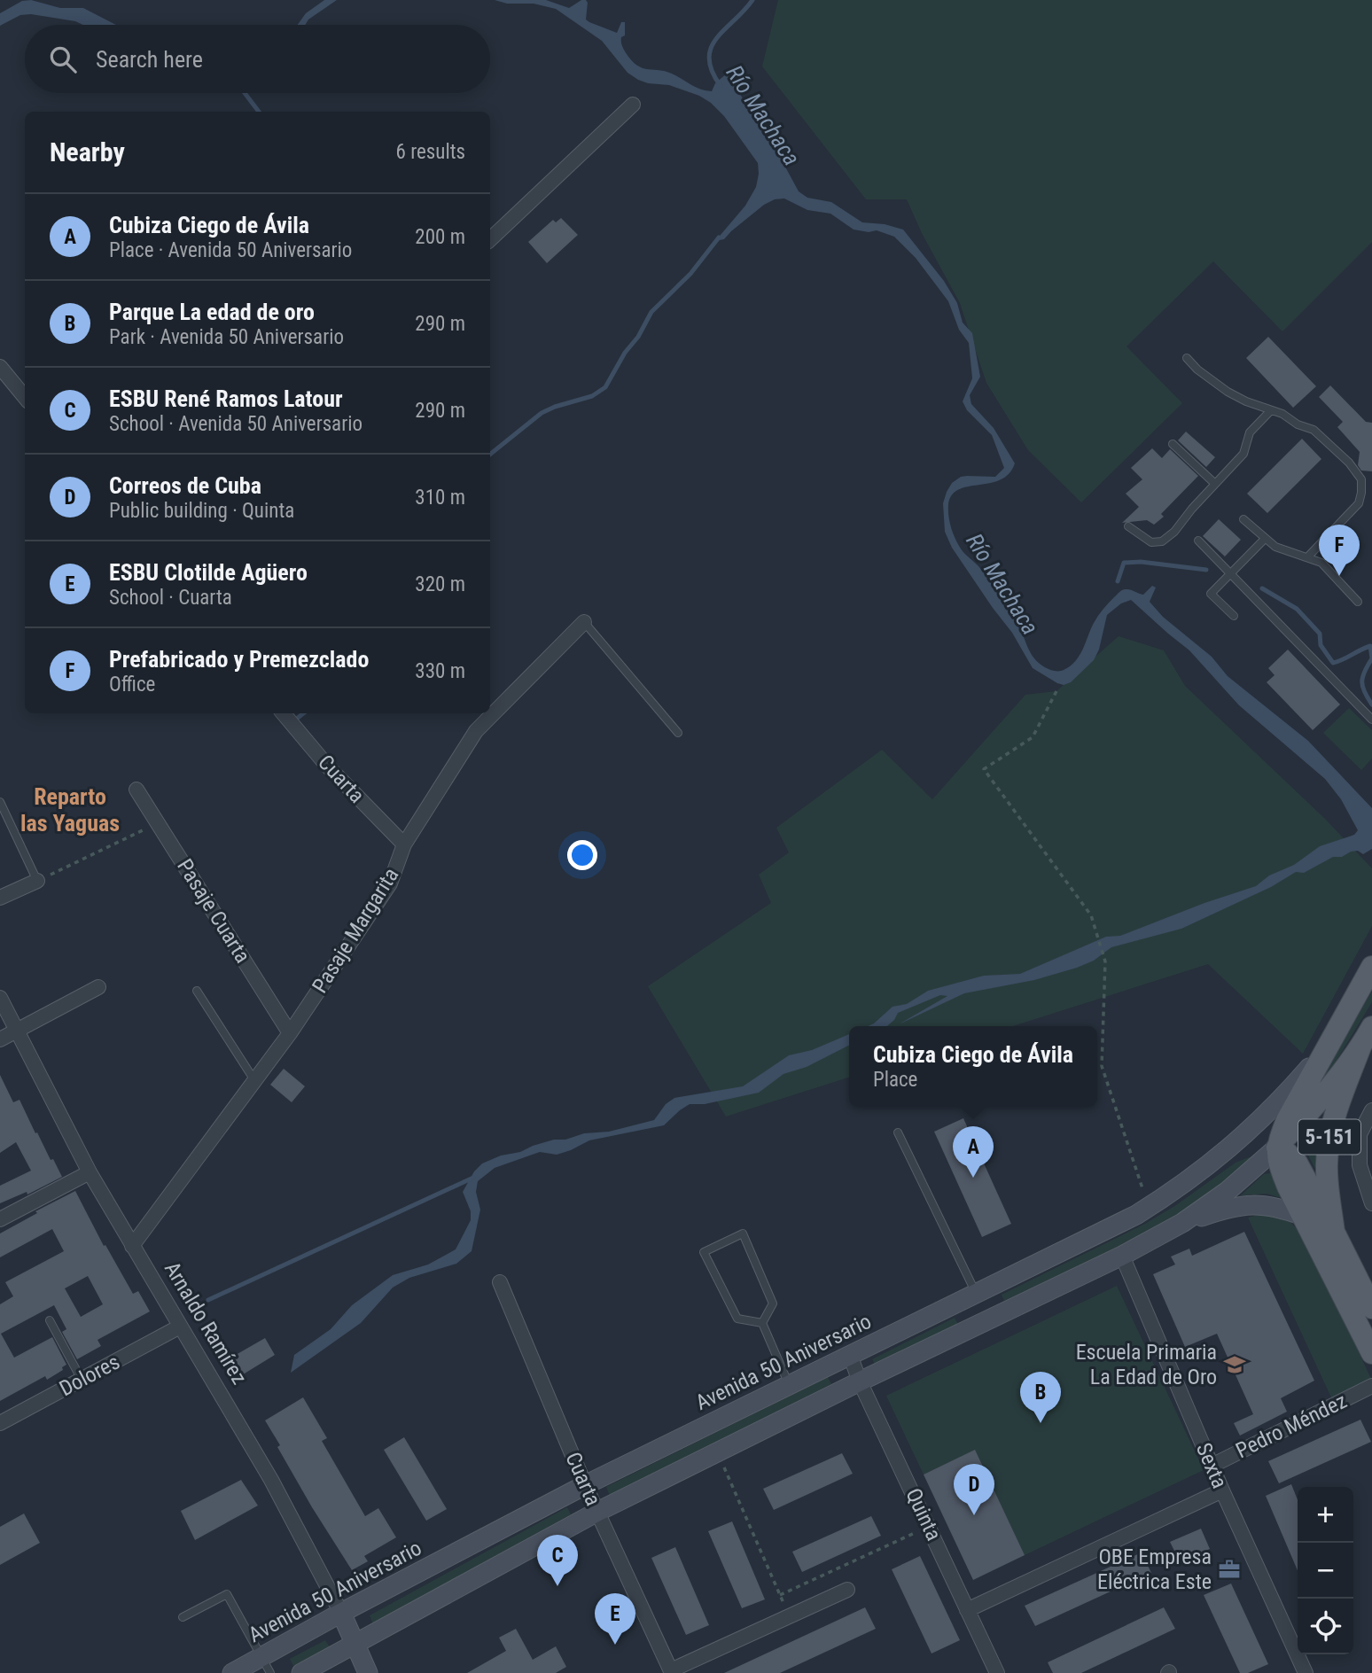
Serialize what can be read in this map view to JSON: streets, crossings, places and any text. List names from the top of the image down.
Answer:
{
  "streets": {
    "main road": ["5-151", "Arnaldo Ramírez", "Avenida 50 Aniversario"],
    "street": [
      "Cuarta",
      "Pasaje Cuarta",
      "Pasaje Margarita",
      "Dolores",
      "Pedro Méndez",
      "Sexta",
      "Quinta"
    ]
  },
  "crossings": [
    ["Cuarta", "Pasaje Margarita"],
    ["Cuarta", "Avenida 50 Aniversario"],
    ["Pasaje Cuarta", "Pasaje Margarita"],
    ["Pasaje Margarita", "Arnaldo Ramírez"],
    ["5-151", "Avenida 50 Aniversario"],
    ["Arnaldo Ramírez", "Avenida 50 Aniversario"],
    ["Arnaldo Ramírez", "Dolores"],
    ["Avenida 50 Aniversario", "Quinta"],
    ["Pedro Méndez", "Sexta"]
  ],
  "districts": ["Reparto las Yaguas"],
  "water": ["Río Machaca"],
  "places": {
    "school or university": ["Escuela Primaria La Edad de Oro"],
    "office": ["OBE Empresa Eléctrica Este"]
  },
  "page": {
    "search": "Search here",
    "heading": ["Nearby", "6 results"],
    "list": [
      {
        "mark": "A",
        "name": "Cubiza Ciego de Ávila",
        "note": "Place · Avenida 50 Aniversario",
        "value": "200 m"
      },
      {
        "mark": "B",
        "name": "Parque La edad de oro",
        "note": "Park · Avenida 50 Aniversario",
        "value": "290 m"
      },
      {
        "mark": "C",
        "name": "ESBU René Ramos Latour",
        "note": "School · Avenida 50 Aniversario",
        "value": "290 m"
      },
      {
        "mark": "D",
        "name": "Correos de Cuba",
        "note": "Public building · Quinta",
        "value": "310 m"
      },
      {
        "mark": "E",
        "name": "ESBU Clotilde Agüero",
        "note": "School · Cuarta",
        "value": "320 m"
      },
      {
        "mark": "F",
        "name": "Prefabricado y Premezclado",
        "note": "Office",
        "value": "330 m"
      }
    ],
    "pins": [
      "F",
      "A",
      "B",
      "D",
      "C",
      "E"
    ],
    "popup": ["Cubiza Ciego de Ávila", "Place"],
    "map_buttons": ["+", "−"]
  }
}
